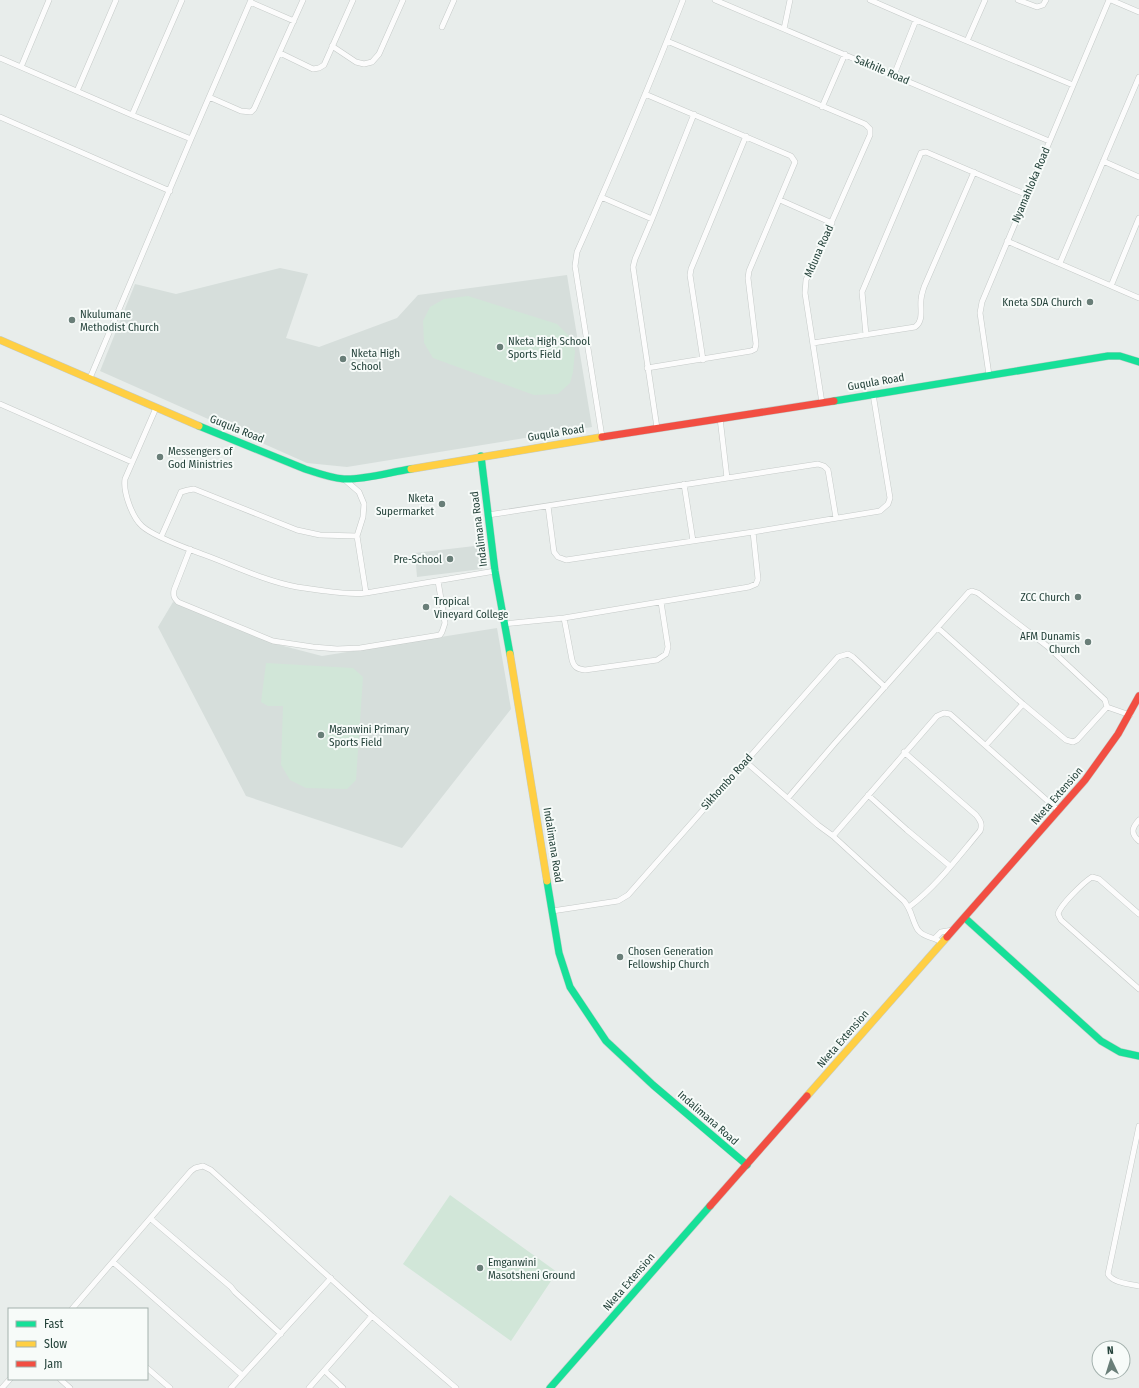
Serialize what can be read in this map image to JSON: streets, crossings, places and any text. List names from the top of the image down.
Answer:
{
  "streets": {
    "street": [
      "Sakhile Road",
      "Nyamahloka Road",
      "Mduna Road",
      "Guqula Road",
      "Indalimana Road",
      "Sikhombo Road",
      "Nketa Extension"
    ]
  },
  "crossings": [
    ["Sakhile Road", "Nyamahloka Road"],
    ["Nyamahloka Road", "Guqula Road"],
    ["Mduna Road", "Guqula Road"],
    ["Guqula Road", "Indalimana Road"],
    ["Indalimana Road", "Sikhombo Road"],
    ["Indalimana Road", "Nketa Extension"]
  ],
  "places": [
    "Kneta SDA Church",
    "Nkulumane Methodist Church",
    "Nketa High School Sports Field",
    "Nketa High School",
    "Messengers of God Ministries",
    "Nketa Supermarket",
    "Pre-School",
    "ZCC Church",
    "Tropical Vineyard College",
    "AFM Dunamis Church",
    "Mganwini Primary Sports Field",
    "Chosen Generation Fellowship Church",
    "Emganwini Masotsheni Ground"
  ],
  "legend": ["Fast", "Slow", "Jam"],
  "north": "top"
}
